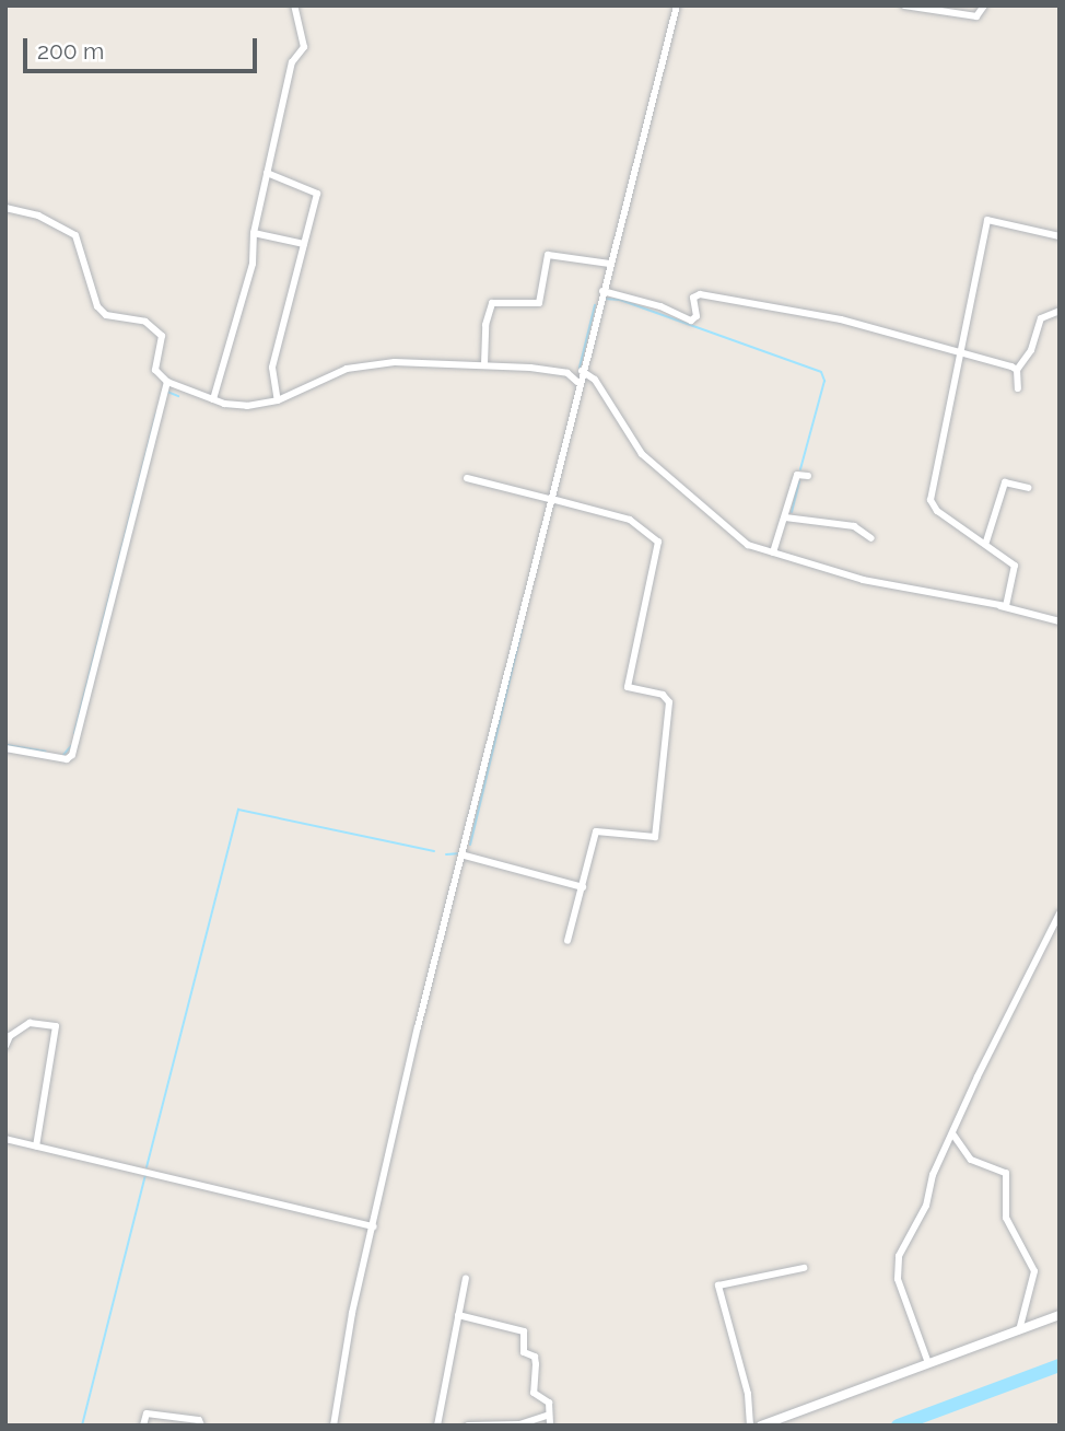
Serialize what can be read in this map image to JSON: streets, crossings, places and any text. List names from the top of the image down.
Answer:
{
  "scale_bar": "200 m"
}
